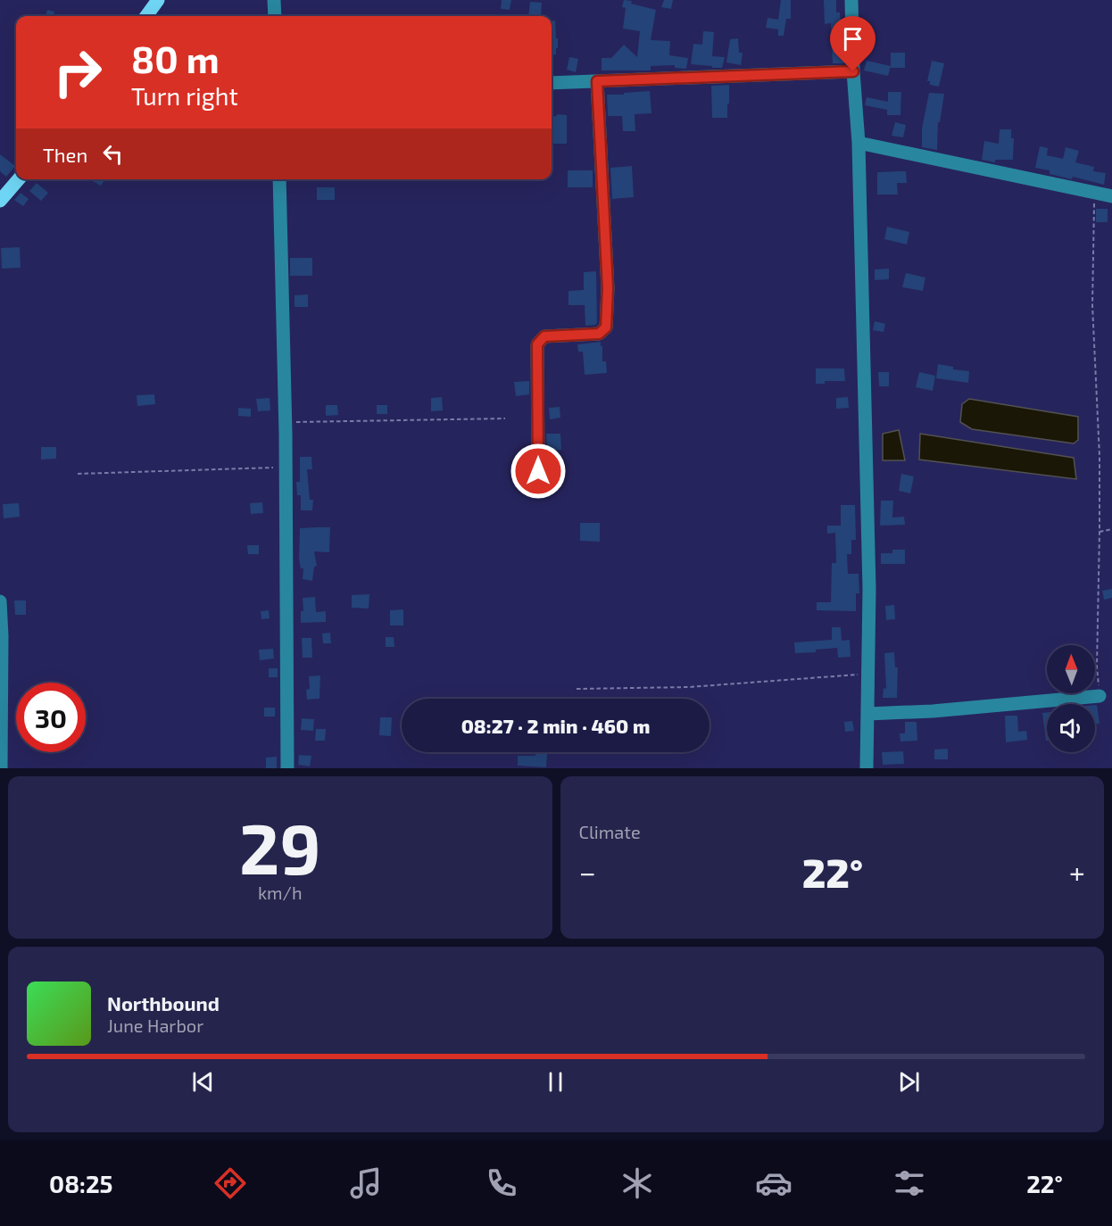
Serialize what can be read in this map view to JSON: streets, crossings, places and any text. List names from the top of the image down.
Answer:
{
  "north": "top",
  "page": {
    "turn": ["80 m", "Turn right"],
    "then": "Then",
    "limit": "30",
    "trip": "08:27 · 2 min · 460 m",
    "tile": [
      ["29", "km/h"],
      "Climate"
    ],
    "heat": ["−", "22°", "+"],
    "song": ["Northbound", "June Harbor"],
    "tabs": ["08:25", "22°"]
  }
}
